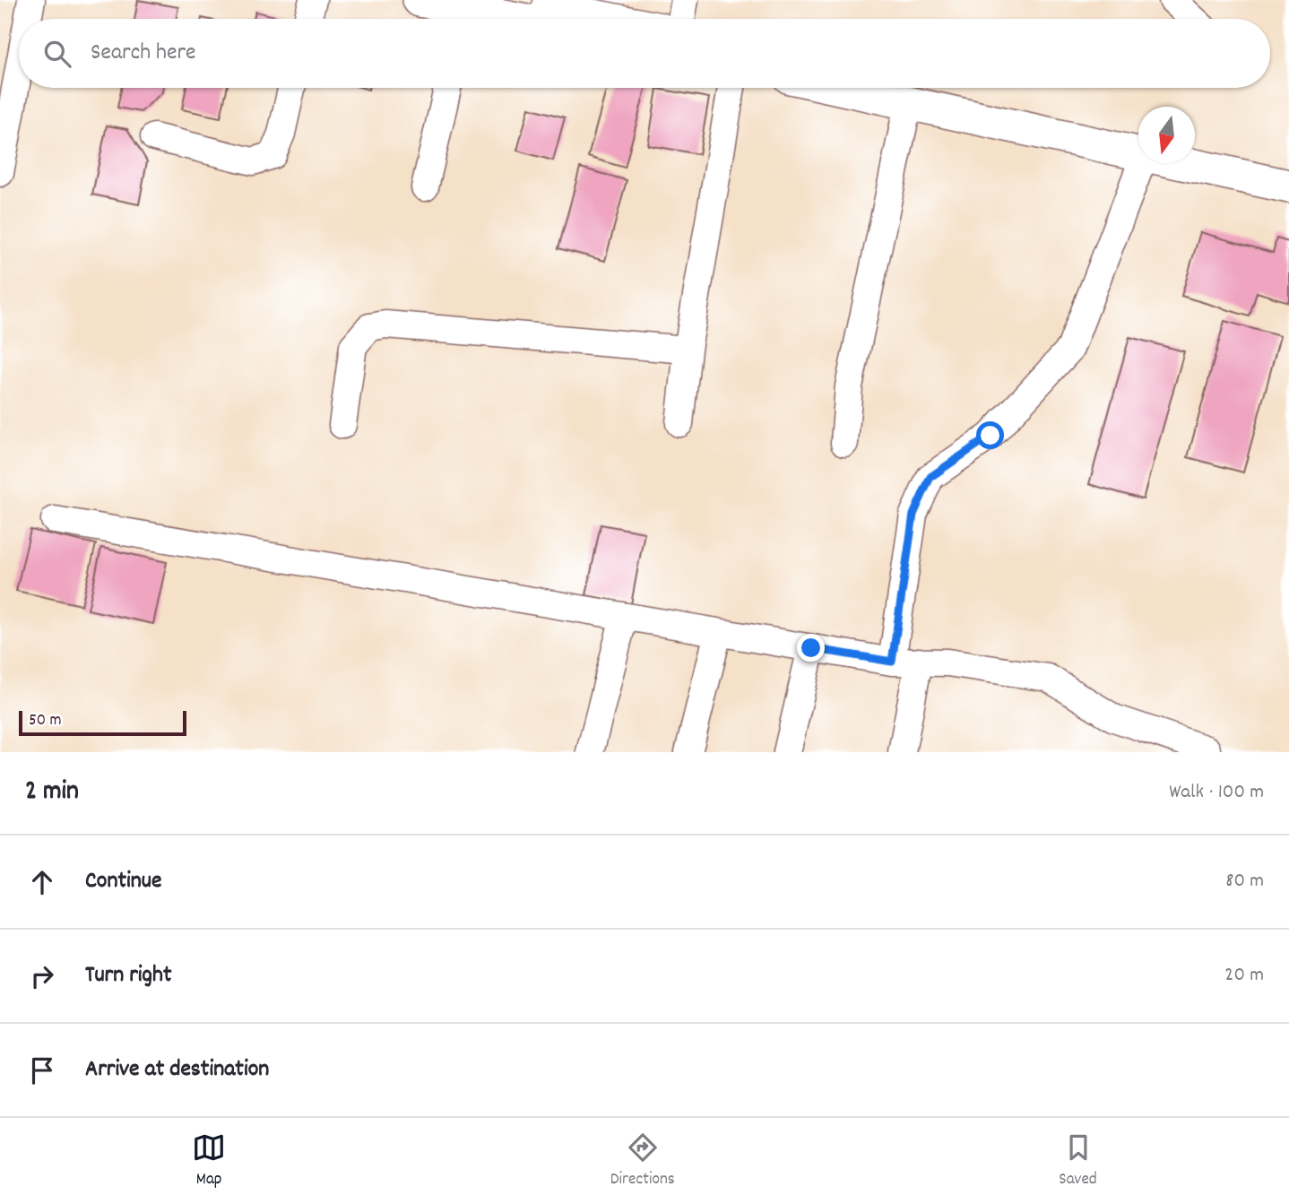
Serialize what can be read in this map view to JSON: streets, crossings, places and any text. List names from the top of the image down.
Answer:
{
  "scale_bar": "50 m",
  "north": "bottom",
  "page": {
    "search": "Search here",
    "scale": "50 m",
    "heading": ["2 min", "Walk · 100 m"],
    "list": [
      ["Continue", "80 m"],
      ["Turn right", "20 m"],
      "Arrive at destination"
    ],
    "nav": ["Map", "Directions", "Saved"]
  }
}
